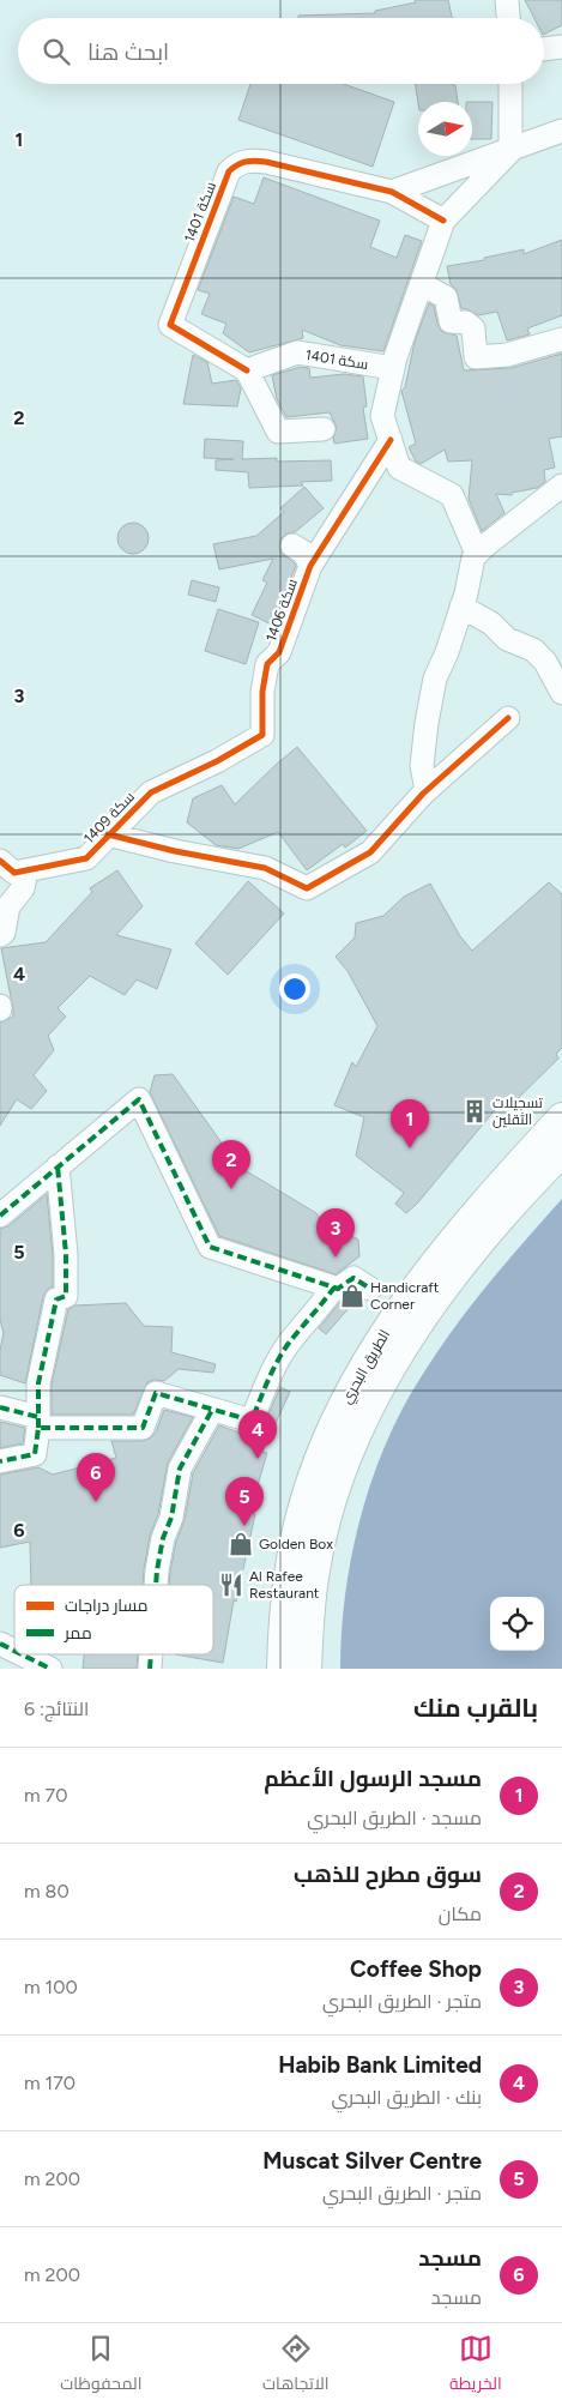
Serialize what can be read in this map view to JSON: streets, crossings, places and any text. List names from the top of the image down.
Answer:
{
  "streets": {
    "main road": ["الطريق البحري"],
    "street": [
      "1401 سكة",
      "سكة 1401",
      "1406 سكة",
      "1409 سكة"
    ]
  },
  "crossings": [
    ["1401 سكة", "سكة 1401"],
    ["1406 سكة", "1409 سكة"]
  ],
  "places": {
    "building": ["تسجيلات الثقلين"],
    "shop": ["Handicraft Corner", "Golden Box"],
    "restaurant": ["Al Rafee Restaurant"]
  },
  "legend": ["مسار دراجات", "ممر"],
  "north": "right",
  "page": {
    "search": "ابحث هنا",
    "pins": [
      "1",
      "2",
      "3",
      "4",
      "6",
      "5"
    ],
    "heading": ["بالقرب منك", "النتائج: 6"],
    "list": [
      {
        "mark": "1",
        "name": "مسجد الرسول الأعظم",
        "note": "مسجد · الطريق البحري",
        "value": "70 m"
      },
      {
        "mark": "2",
        "name": "سوق مطرح للذهب",
        "note": "مكان",
        "value": "80 m"
      },
      {
        "mark": "3",
        "name": "Coffee Shop",
        "note": "متجر · الطريق البحري",
        "value": "100 m"
      },
      {
        "mark": "4",
        "name": "Habib Bank Limited",
        "note": "بنك · الطريق البحري",
        "value": "170 m"
      },
      {
        "mark": "5",
        "name": "Muscat Silver Centre",
        "note": "متجر · الطريق البحري",
        "value": "200 m"
      },
      {
        "mark": "6",
        "name": "مسجد",
        "note": "مسجد",
        "value": "200 m"
      }
    ],
    "nav": ["الخريطة", "الاتجاهات", "المحفوظات"]
  },
  "grid": {
    "rows": [
      "1",
      "2",
      "3",
      "4",
      "5",
      "6"
    ]
  }
}
